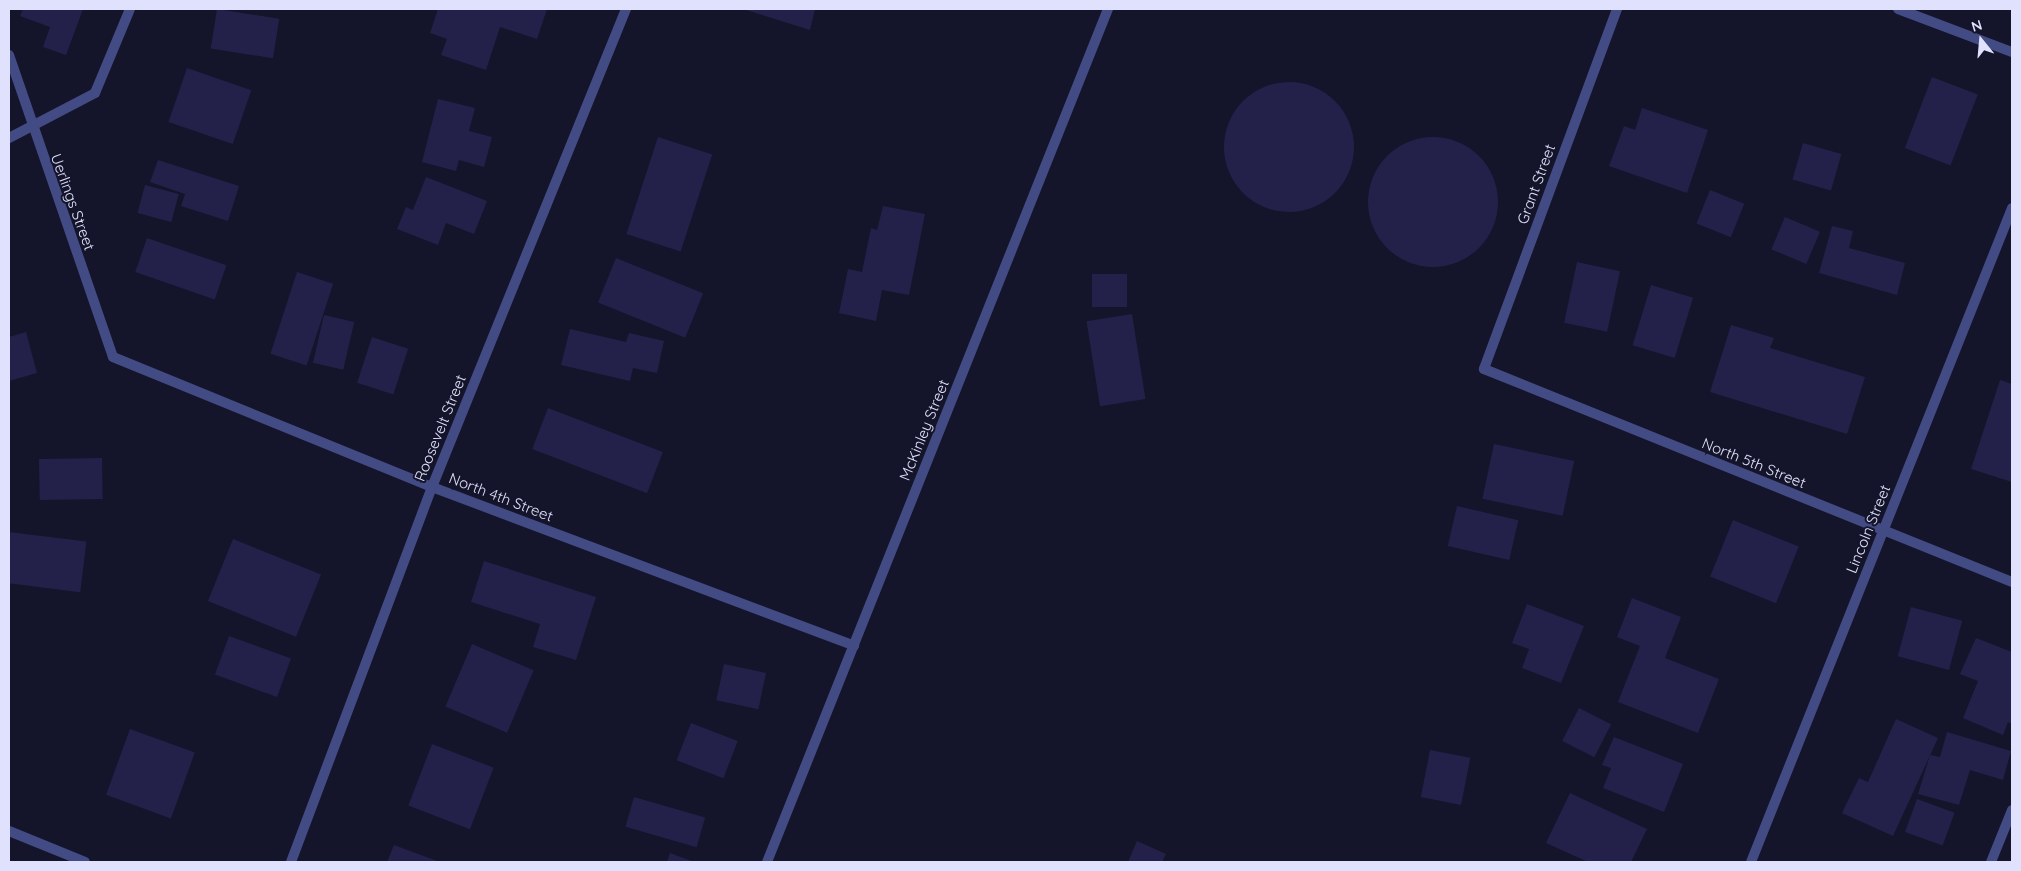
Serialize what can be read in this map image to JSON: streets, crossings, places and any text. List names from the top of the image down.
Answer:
{
  "streets": {
    "street": [
      "Grant Street",
      "Uerlings Street",
      "Roosevelt Street",
      "McKinley Street",
      "North 5th Street",
      "North 4th Street",
      "Lincoln Street"
    ]
  },
  "crossings": [
    ["Grant Street", "North 5th Street"],
    ["Uerlings Street", "North 4th Street"],
    ["Roosevelt Street", "North 4th Street"],
    ["McKinley Street", "North 4th Street"],
    ["North 5th Street", "Lincoln Street"]
  ],
  "north": "top"
}
